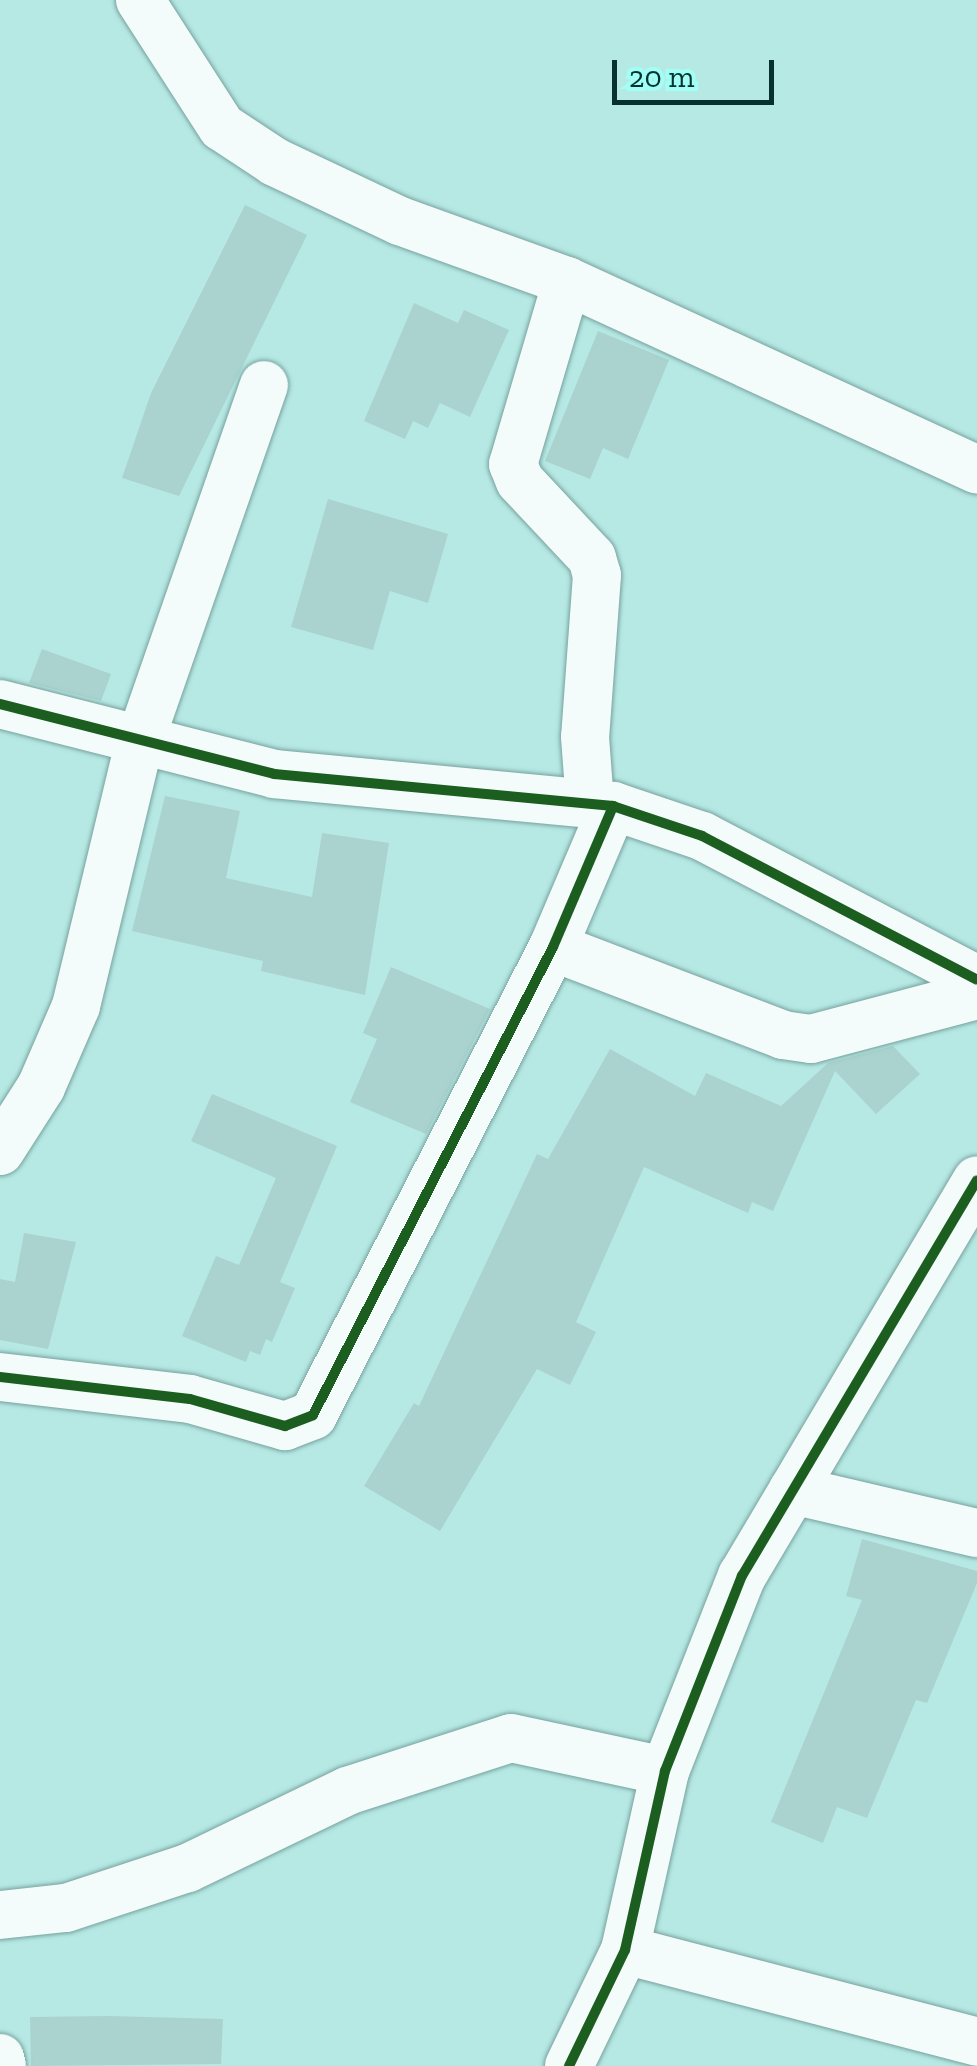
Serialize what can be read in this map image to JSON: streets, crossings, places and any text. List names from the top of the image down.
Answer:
{
  "scale_bar": "20 m"
}
